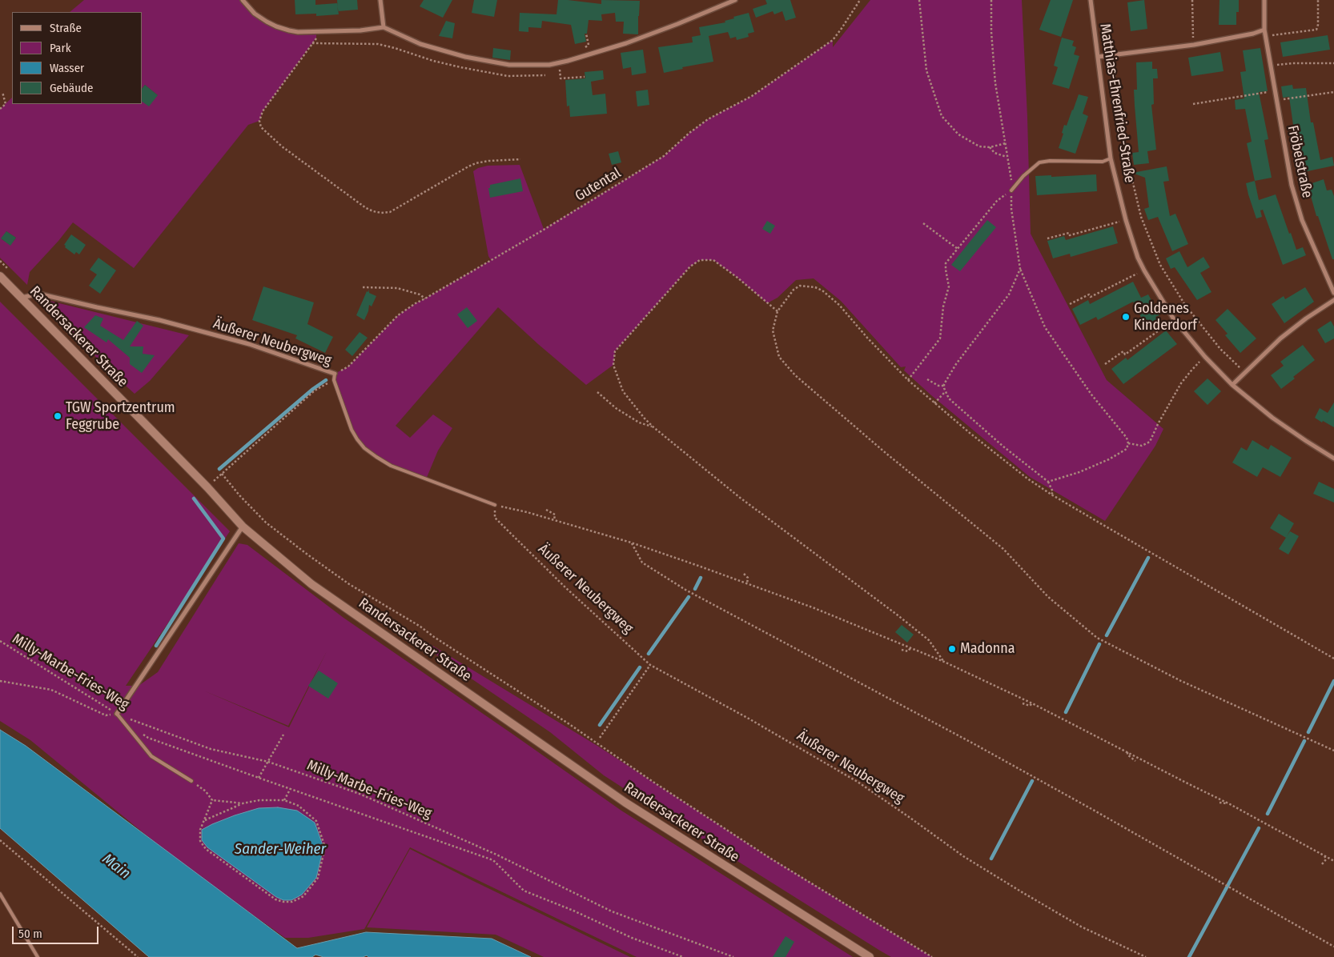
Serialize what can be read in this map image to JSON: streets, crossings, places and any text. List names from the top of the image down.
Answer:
{
  "streets": {
    "main road": ["Randersackerer Straße"],
    "street": ["Matthias-Ehrenfried-Straße", "Fröbelstraße", "Äußerer Neubergweg"],
    "path": ["Gutental", "Milly-Marbe-Fries-Weg"]
  },
  "crossings": [
    ["Gutental", "Äußerer Neubergweg"],
    ["Randersackerer Straße", "Äußerer Neubergweg"]
  ],
  "water": ["Sander-Weiher", "Main"],
  "places": ["Goldenes Kinderdorf", "TGW Sportzentrum Feggrube", "Madonna"],
  "legend": [
    "Straße",
    "Park",
    "Wasser",
    "Gebäude"
  ],
  "scale_bar": "50 m"
}
